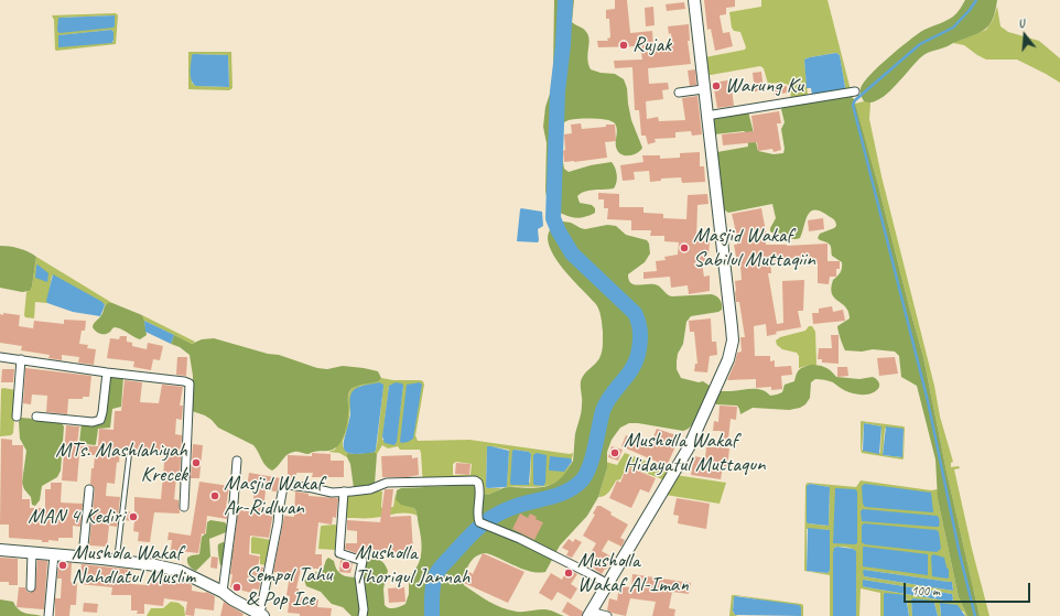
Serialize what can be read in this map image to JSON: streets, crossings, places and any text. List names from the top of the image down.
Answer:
{
  "places": [
    "Rujak",
    "Warung Ku",
    "Masjid Wakaf Sabilul Muttaqiin",
    "Musholla Wakaf Hidayatul Muttaqun",
    "MTs. Mashlahiyah Krecek",
    "Masjid Wakaf Ar-Ridlwan",
    "MAN 4 Kediri",
    "Mushola Wakaf Nahdlatul Muslim",
    "Musholla Thoriqul Jannah",
    "Musholla Wakaf Al-Iman",
    "Sempol Tahu & Pop Ice"
  ],
  "scale_bar": "100 m",
  "north": "top"
}
